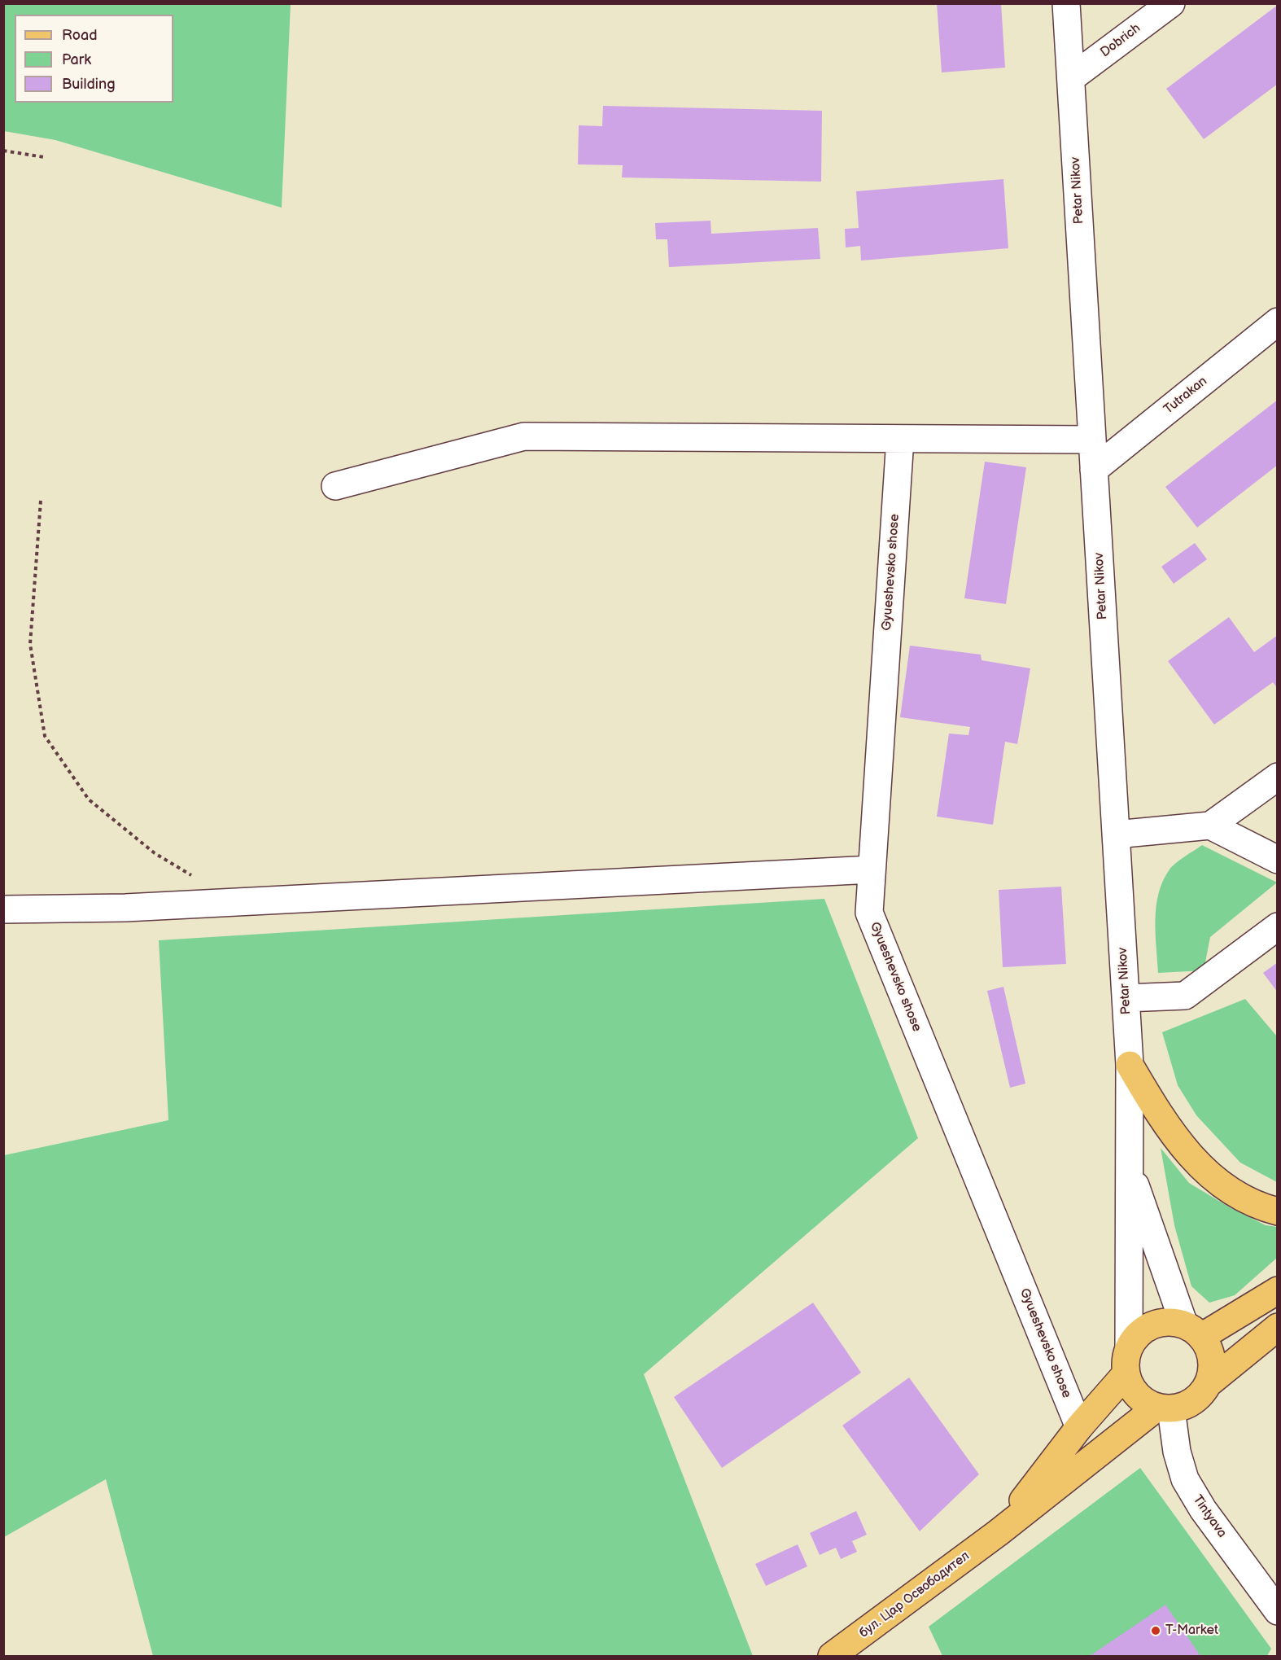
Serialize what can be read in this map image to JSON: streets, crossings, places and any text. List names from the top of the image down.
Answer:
{
  "streets": {
    "main road": ["бул. Цар Освободител"],
    "street": [
      "Dobrich",
      "Petar Nikov",
      "Tutrakan",
      "Gyueshevsko shose",
      "Tintyava"
    ]
  },
  "crossings": [
    ["Dobrich", "Petar Nikov"],
    ["Petar Nikov", "Tutrakan"],
    ["Petar Nikov", "Tintyava"],
    ["Petar Nikov", "бул. Цар Освободител"],
    ["Gyueshevsko shose", "бул. Цар Освободител"],
    ["Tintyava", "бул. Цар Освободител"]
  ],
  "places": ["T-Market"],
  "legend": ["Road", "Park", "Building"]
}
